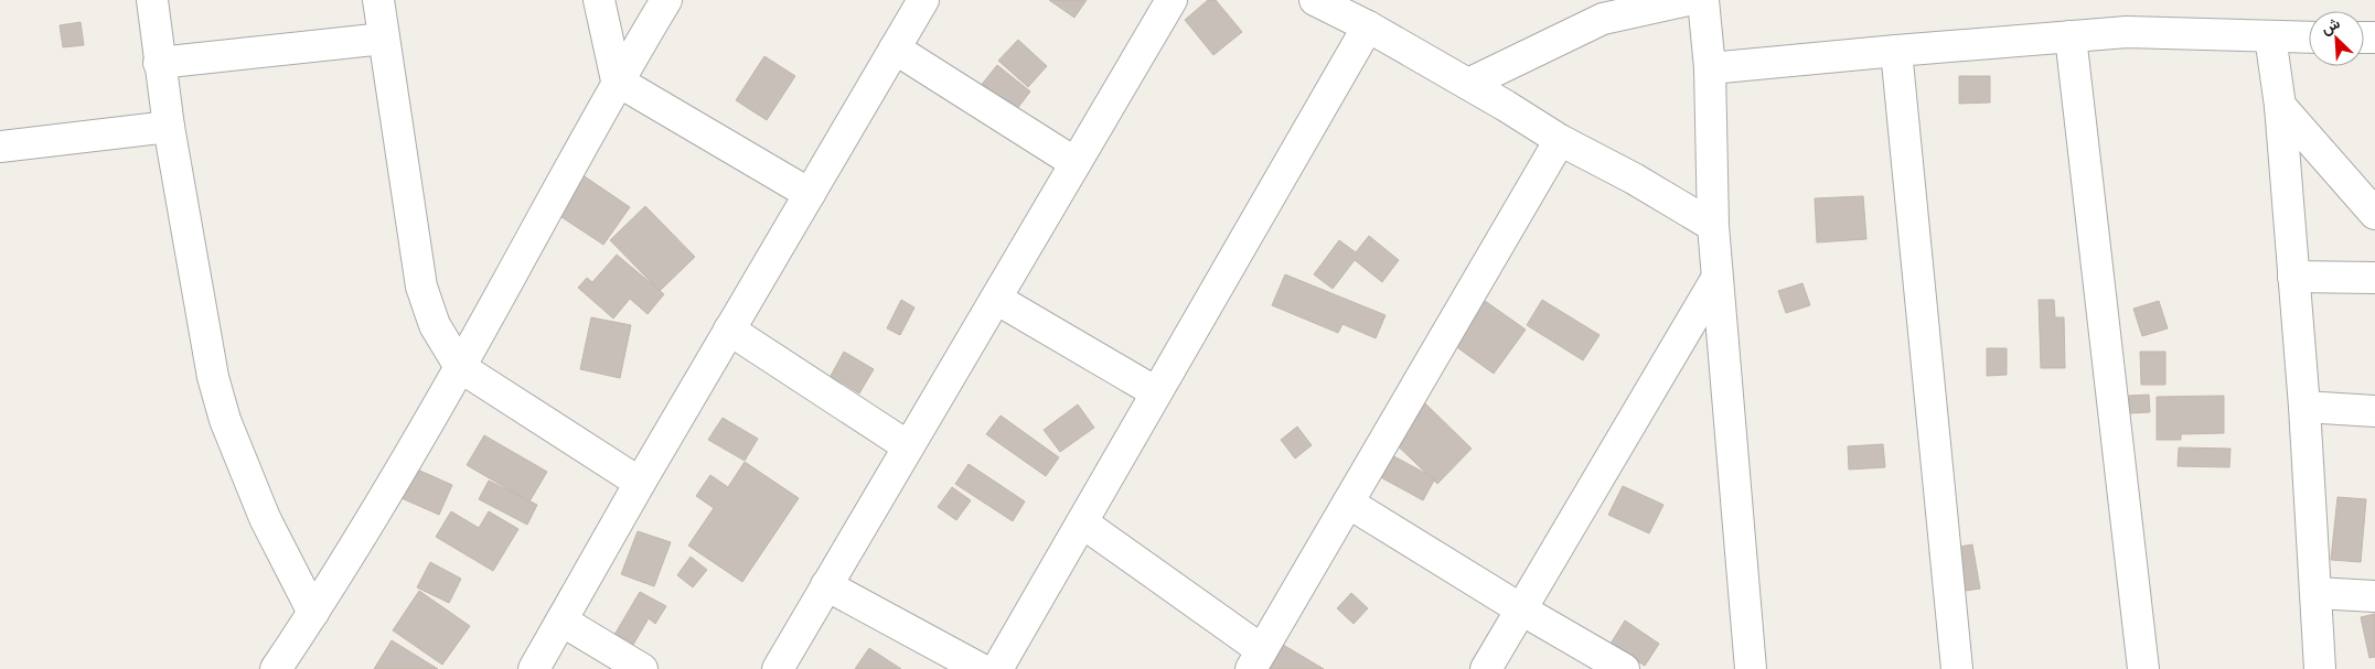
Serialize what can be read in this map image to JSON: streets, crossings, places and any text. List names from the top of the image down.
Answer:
{
  "north": "top left"
}
